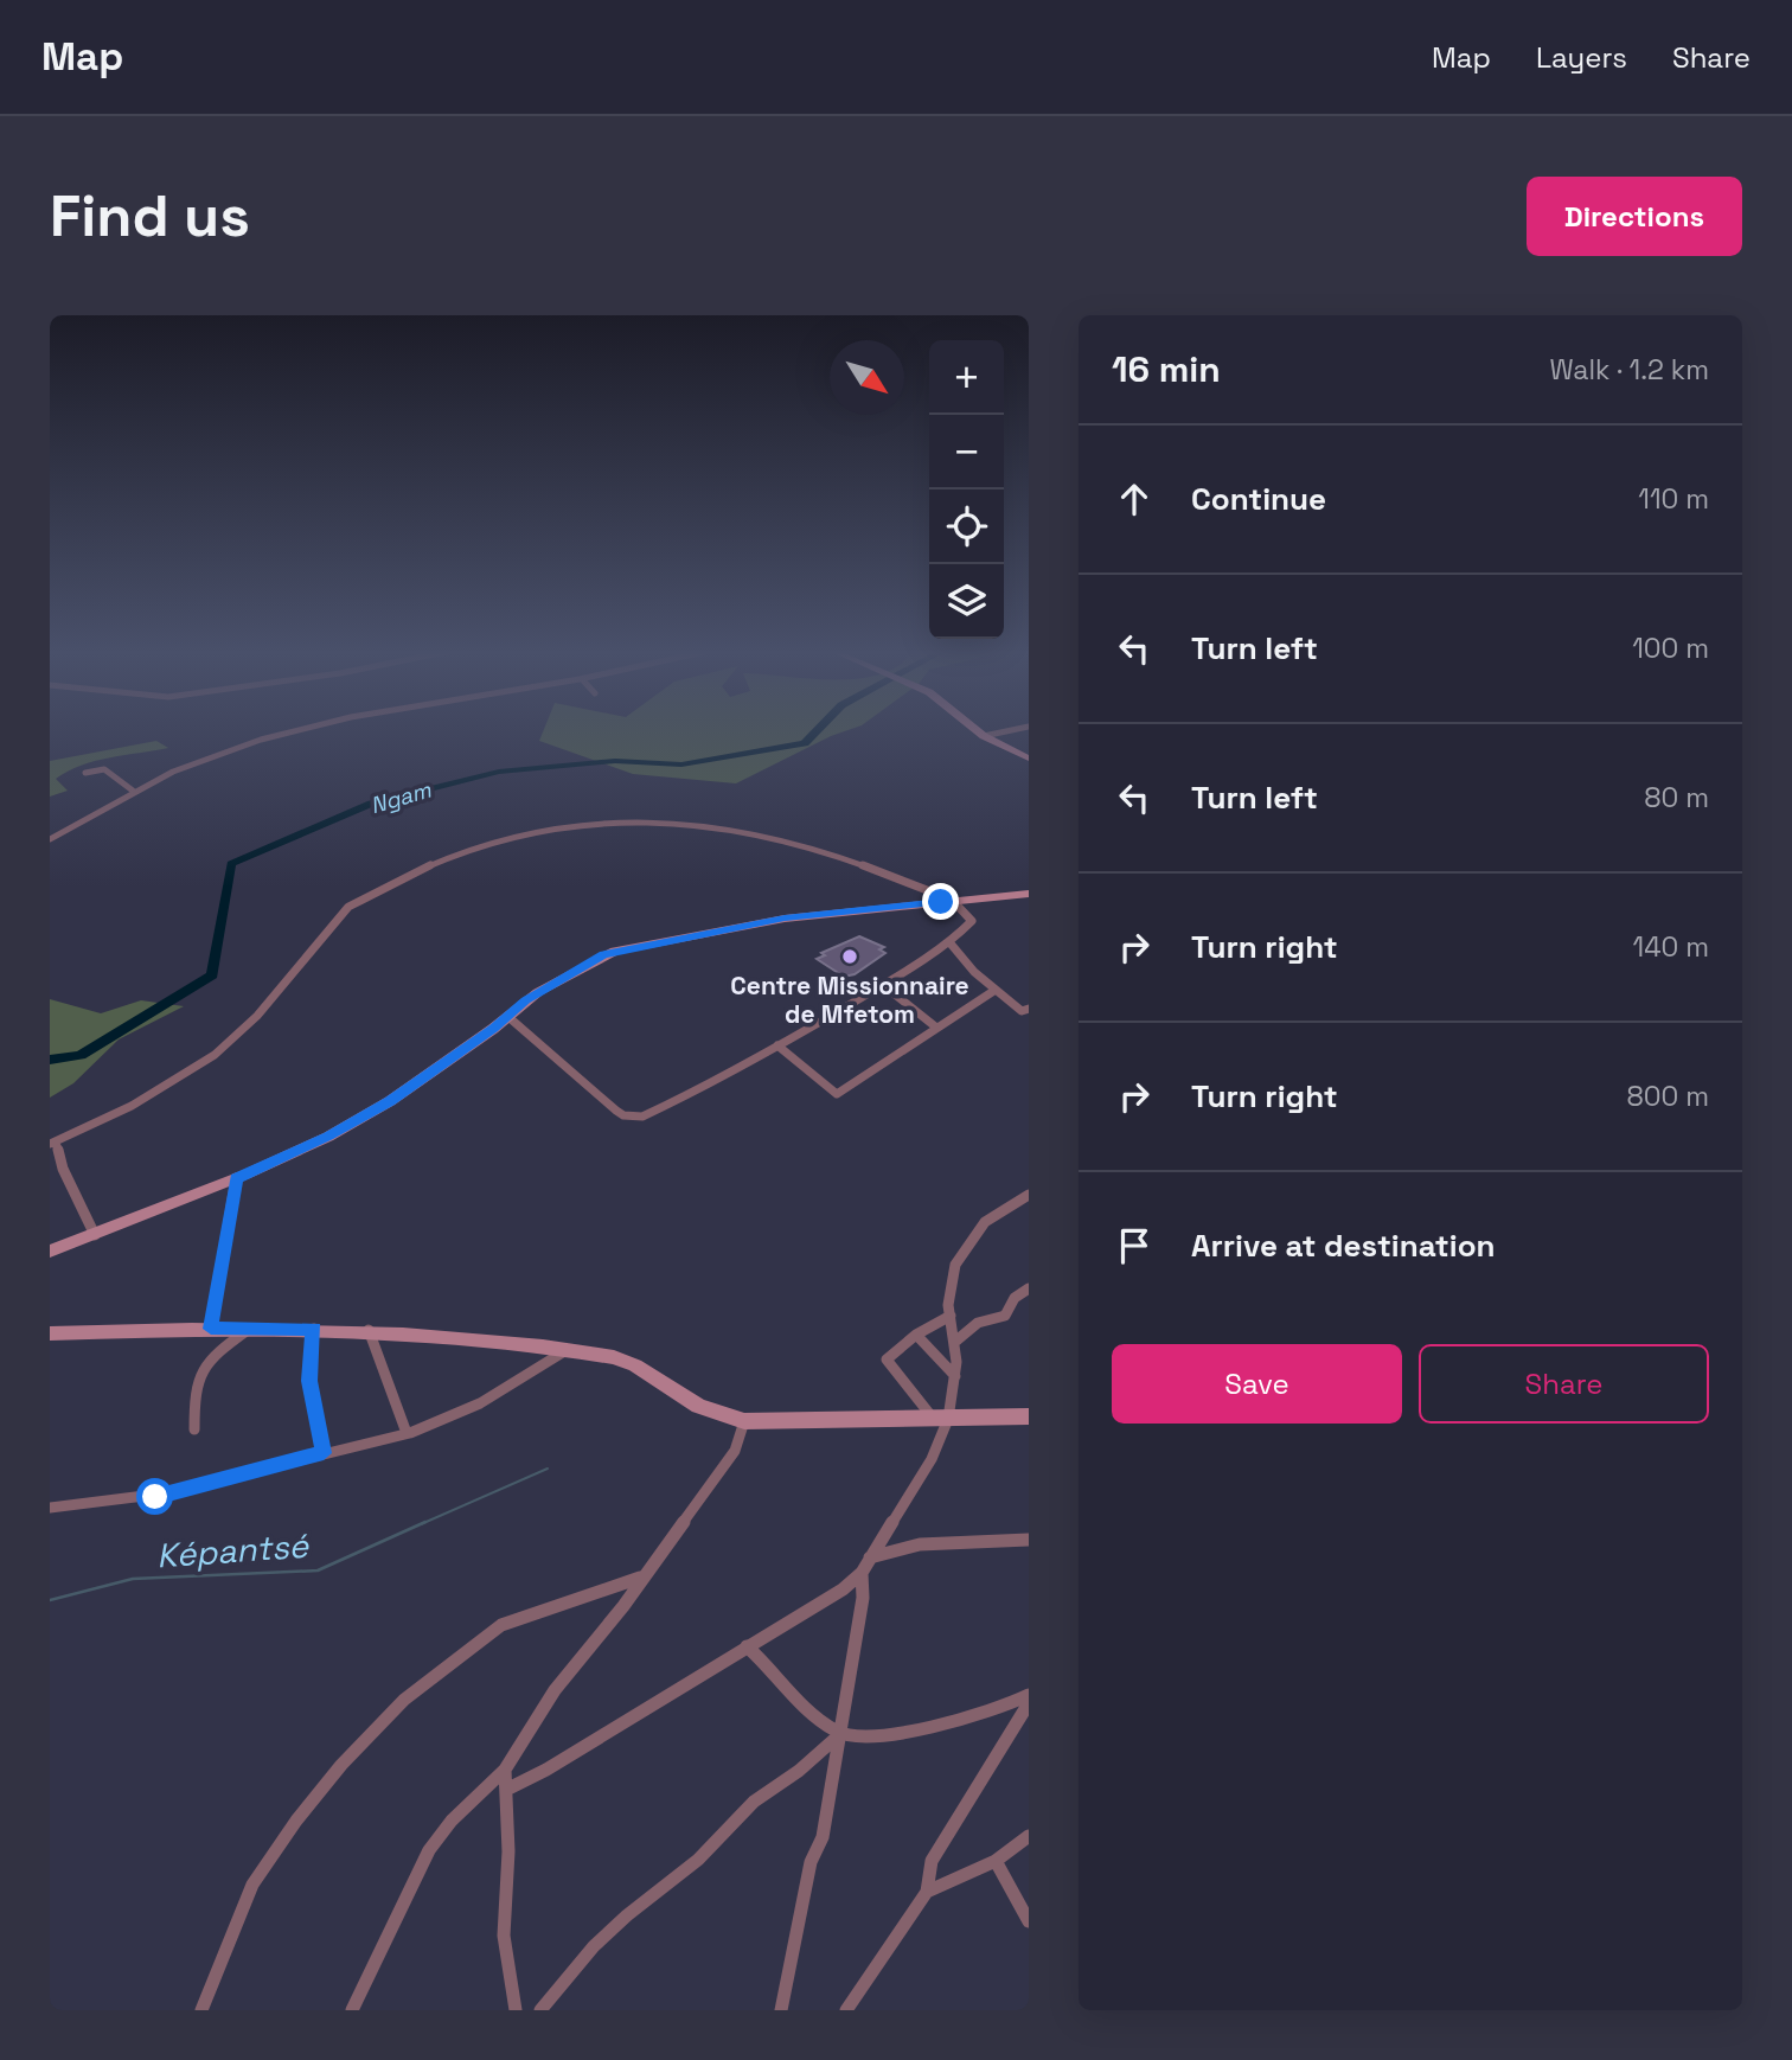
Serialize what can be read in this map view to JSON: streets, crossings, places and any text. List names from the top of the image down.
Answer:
{
  "water": ["Ngam", "Képantsé"],
  "places": ["Centre Missionnaire de Mfetom"],
  "north": "bottom right",
  "page": {
    "header": "Map",
    "nav": ["Map", "Layers", "Share"],
    "buttons": [
      "Directions",
      ["Save", "Share"]
    ],
    "title": "Find us",
    "heading": ["16 min", "Walk · 1.2 km"],
    "map_buttons": ["+", "−"],
    "list": [
      ["Continue", "110 m"],
      ["Turn left", "100 m"],
      ["Turn left", "80 m"],
      ["Turn right", "140 m"],
      ["Turn right", "800 m"],
      "Arrive at destination"
    ]
  }
}
